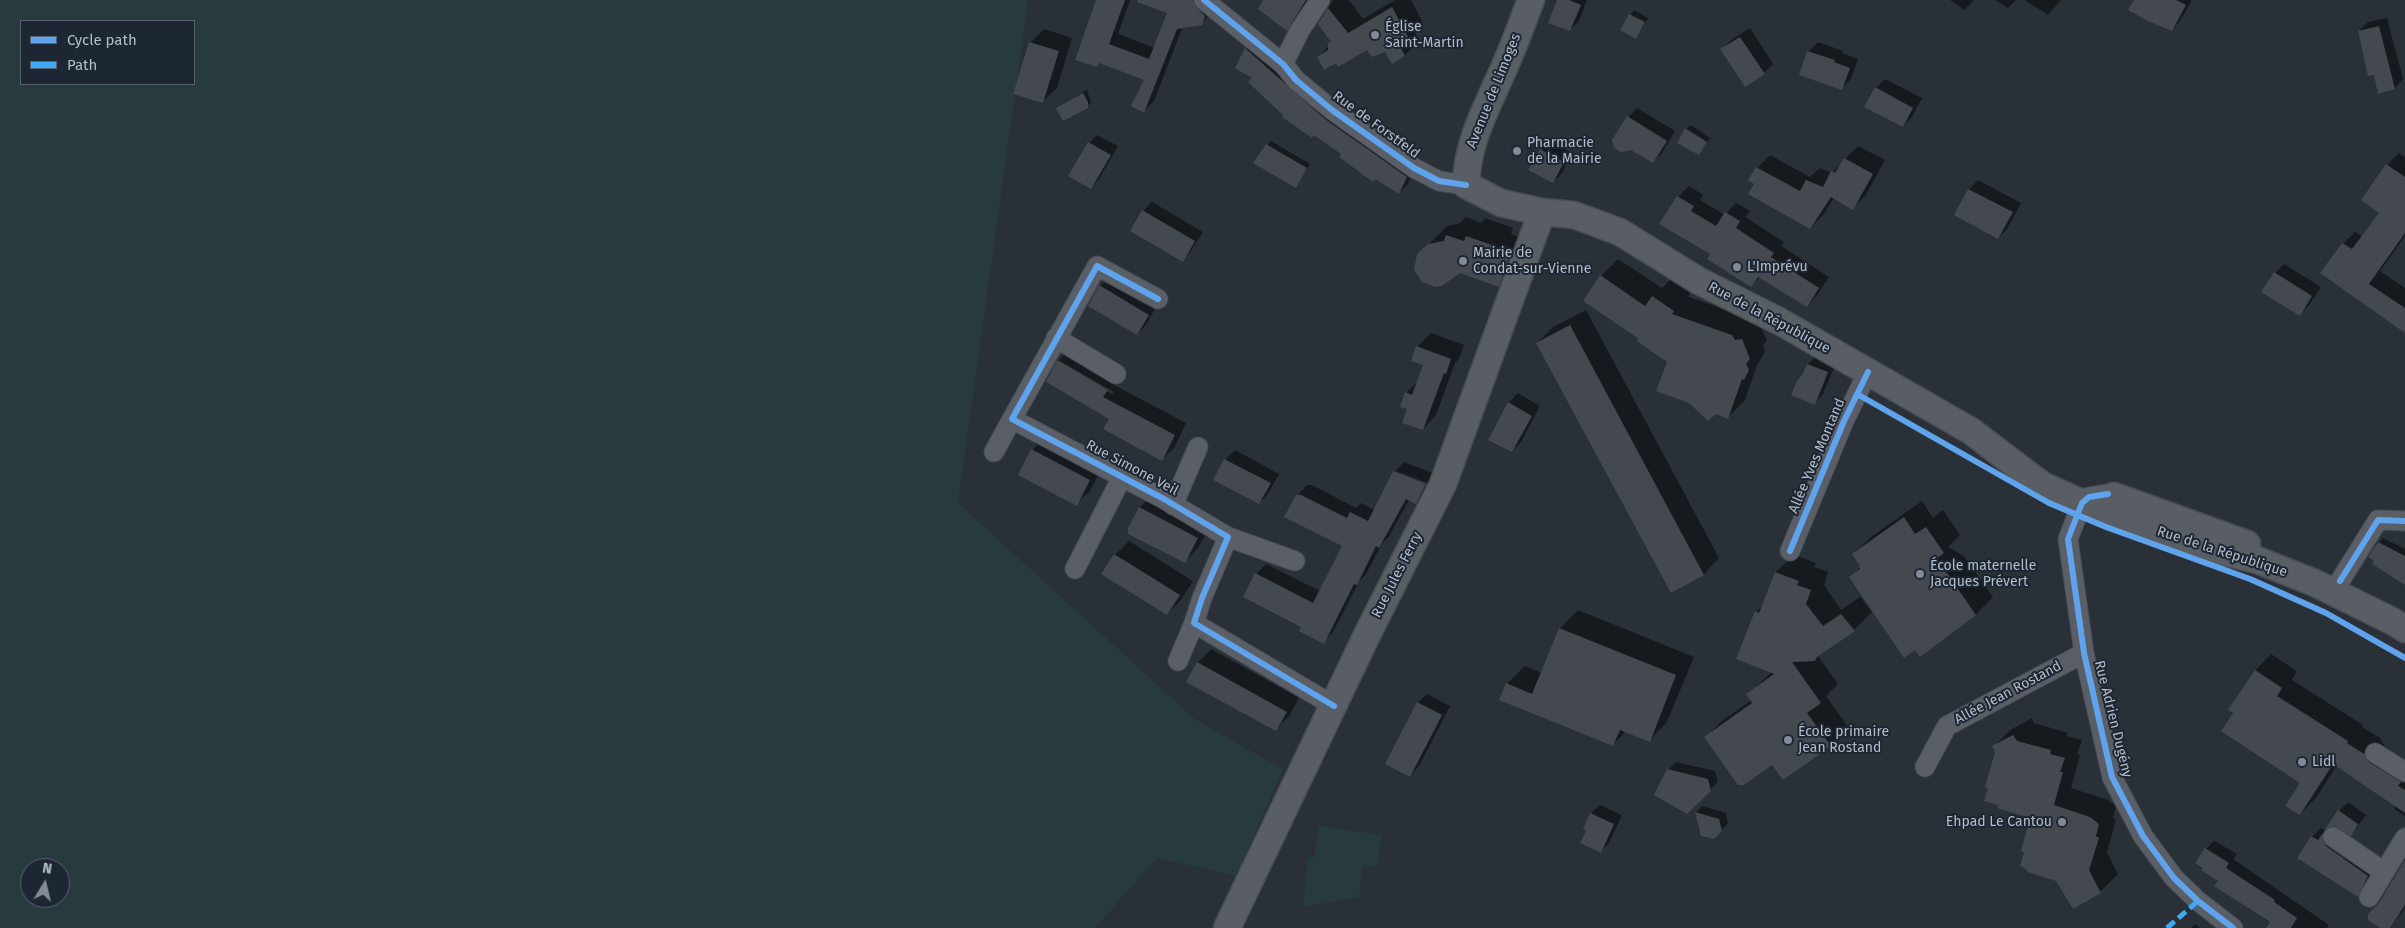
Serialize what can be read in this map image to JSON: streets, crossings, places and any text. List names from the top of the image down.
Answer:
{
  "streets": {
    "main road": ["Avenue de Limoges", "Rue de la République", "Rue Jules Ferry"],
    "street": [
      "Rue de Forstfeld",
      "Allée Yves Montand",
      "Rue Simone Veil",
      "Allée Jean Rostand",
      "Rue Adrien Dugény"
    ]
  },
  "crossings": [
    ["Avenue de Limoges", "Rue de Forstfeld"],
    ["Avenue de Limoges", "Rue de la République"],
    ["Rue de Forstfeld", "Rue de la République"],
    ["Rue de la République", "Allée Yves Montand"],
    ["Rue de la République", "Rue Jules Ferry"],
    ["Rue de la République", "Rue Adrien Dugény"],
    ["Allée Jean Rostand", "Rue Adrien Dugény"]
  ],
  "places": [
    "Église Saint-Martin",
    "Pharmacie de la Mairie",
    "Mairie de Condat-sur-Vienne",
    "L'Imprévu",
    "École maternelle Jacques Prévert",
    "École primaire Jean Rostand",
    "Lidl",
    "Ehpad Le Cantou"
  ],
  "legend": ["Cycle path", "Path"],
  "north": "top"
}
